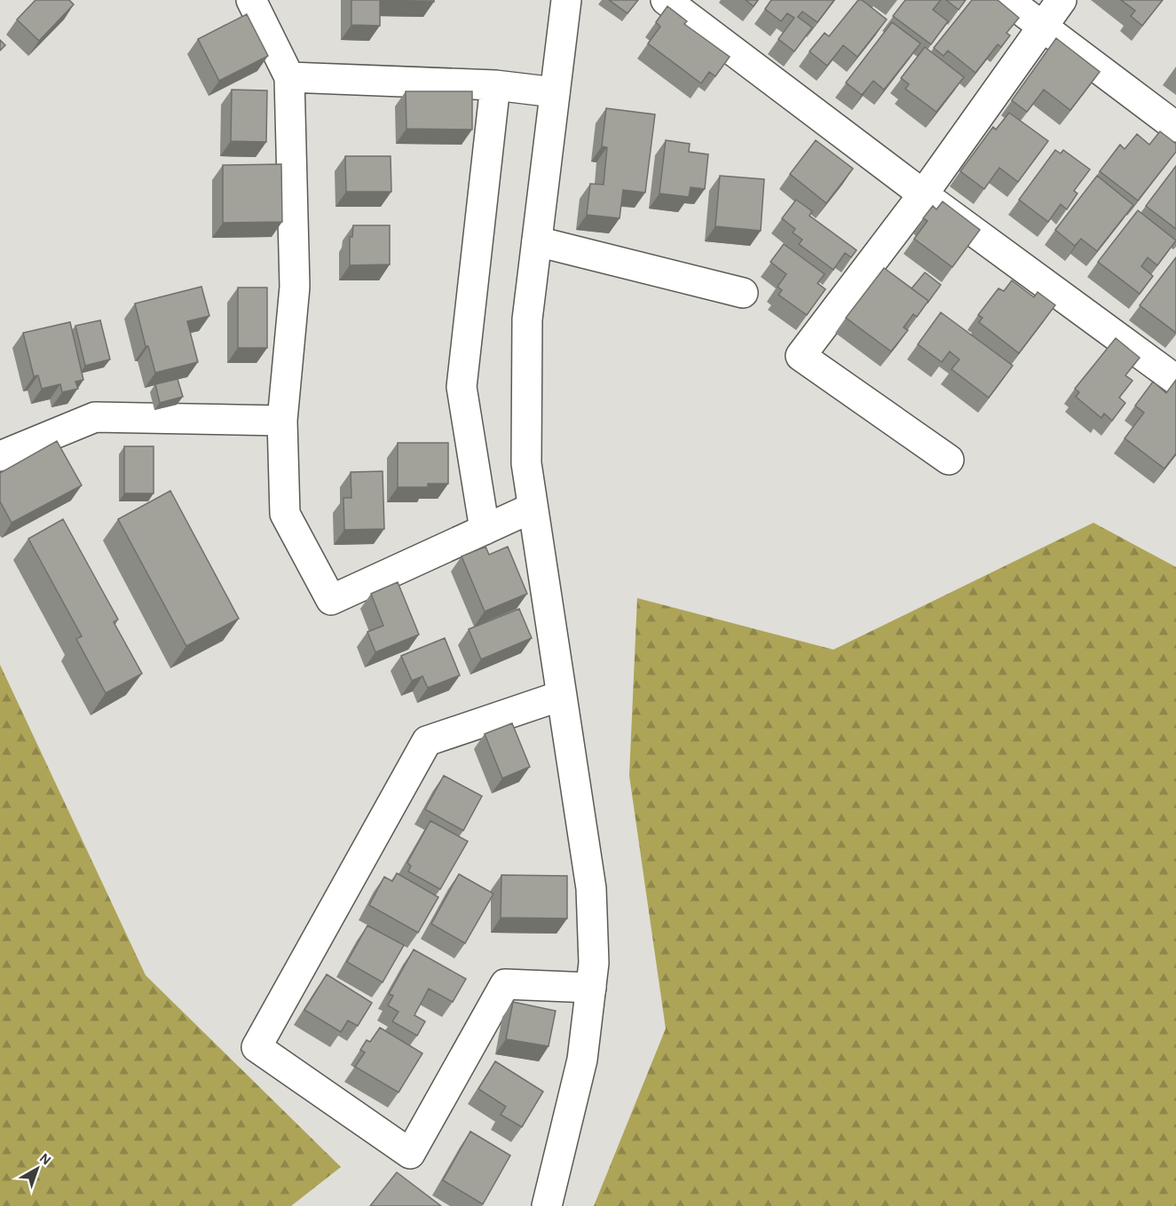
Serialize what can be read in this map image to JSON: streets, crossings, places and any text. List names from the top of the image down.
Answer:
{
  "north": "top right"
}
